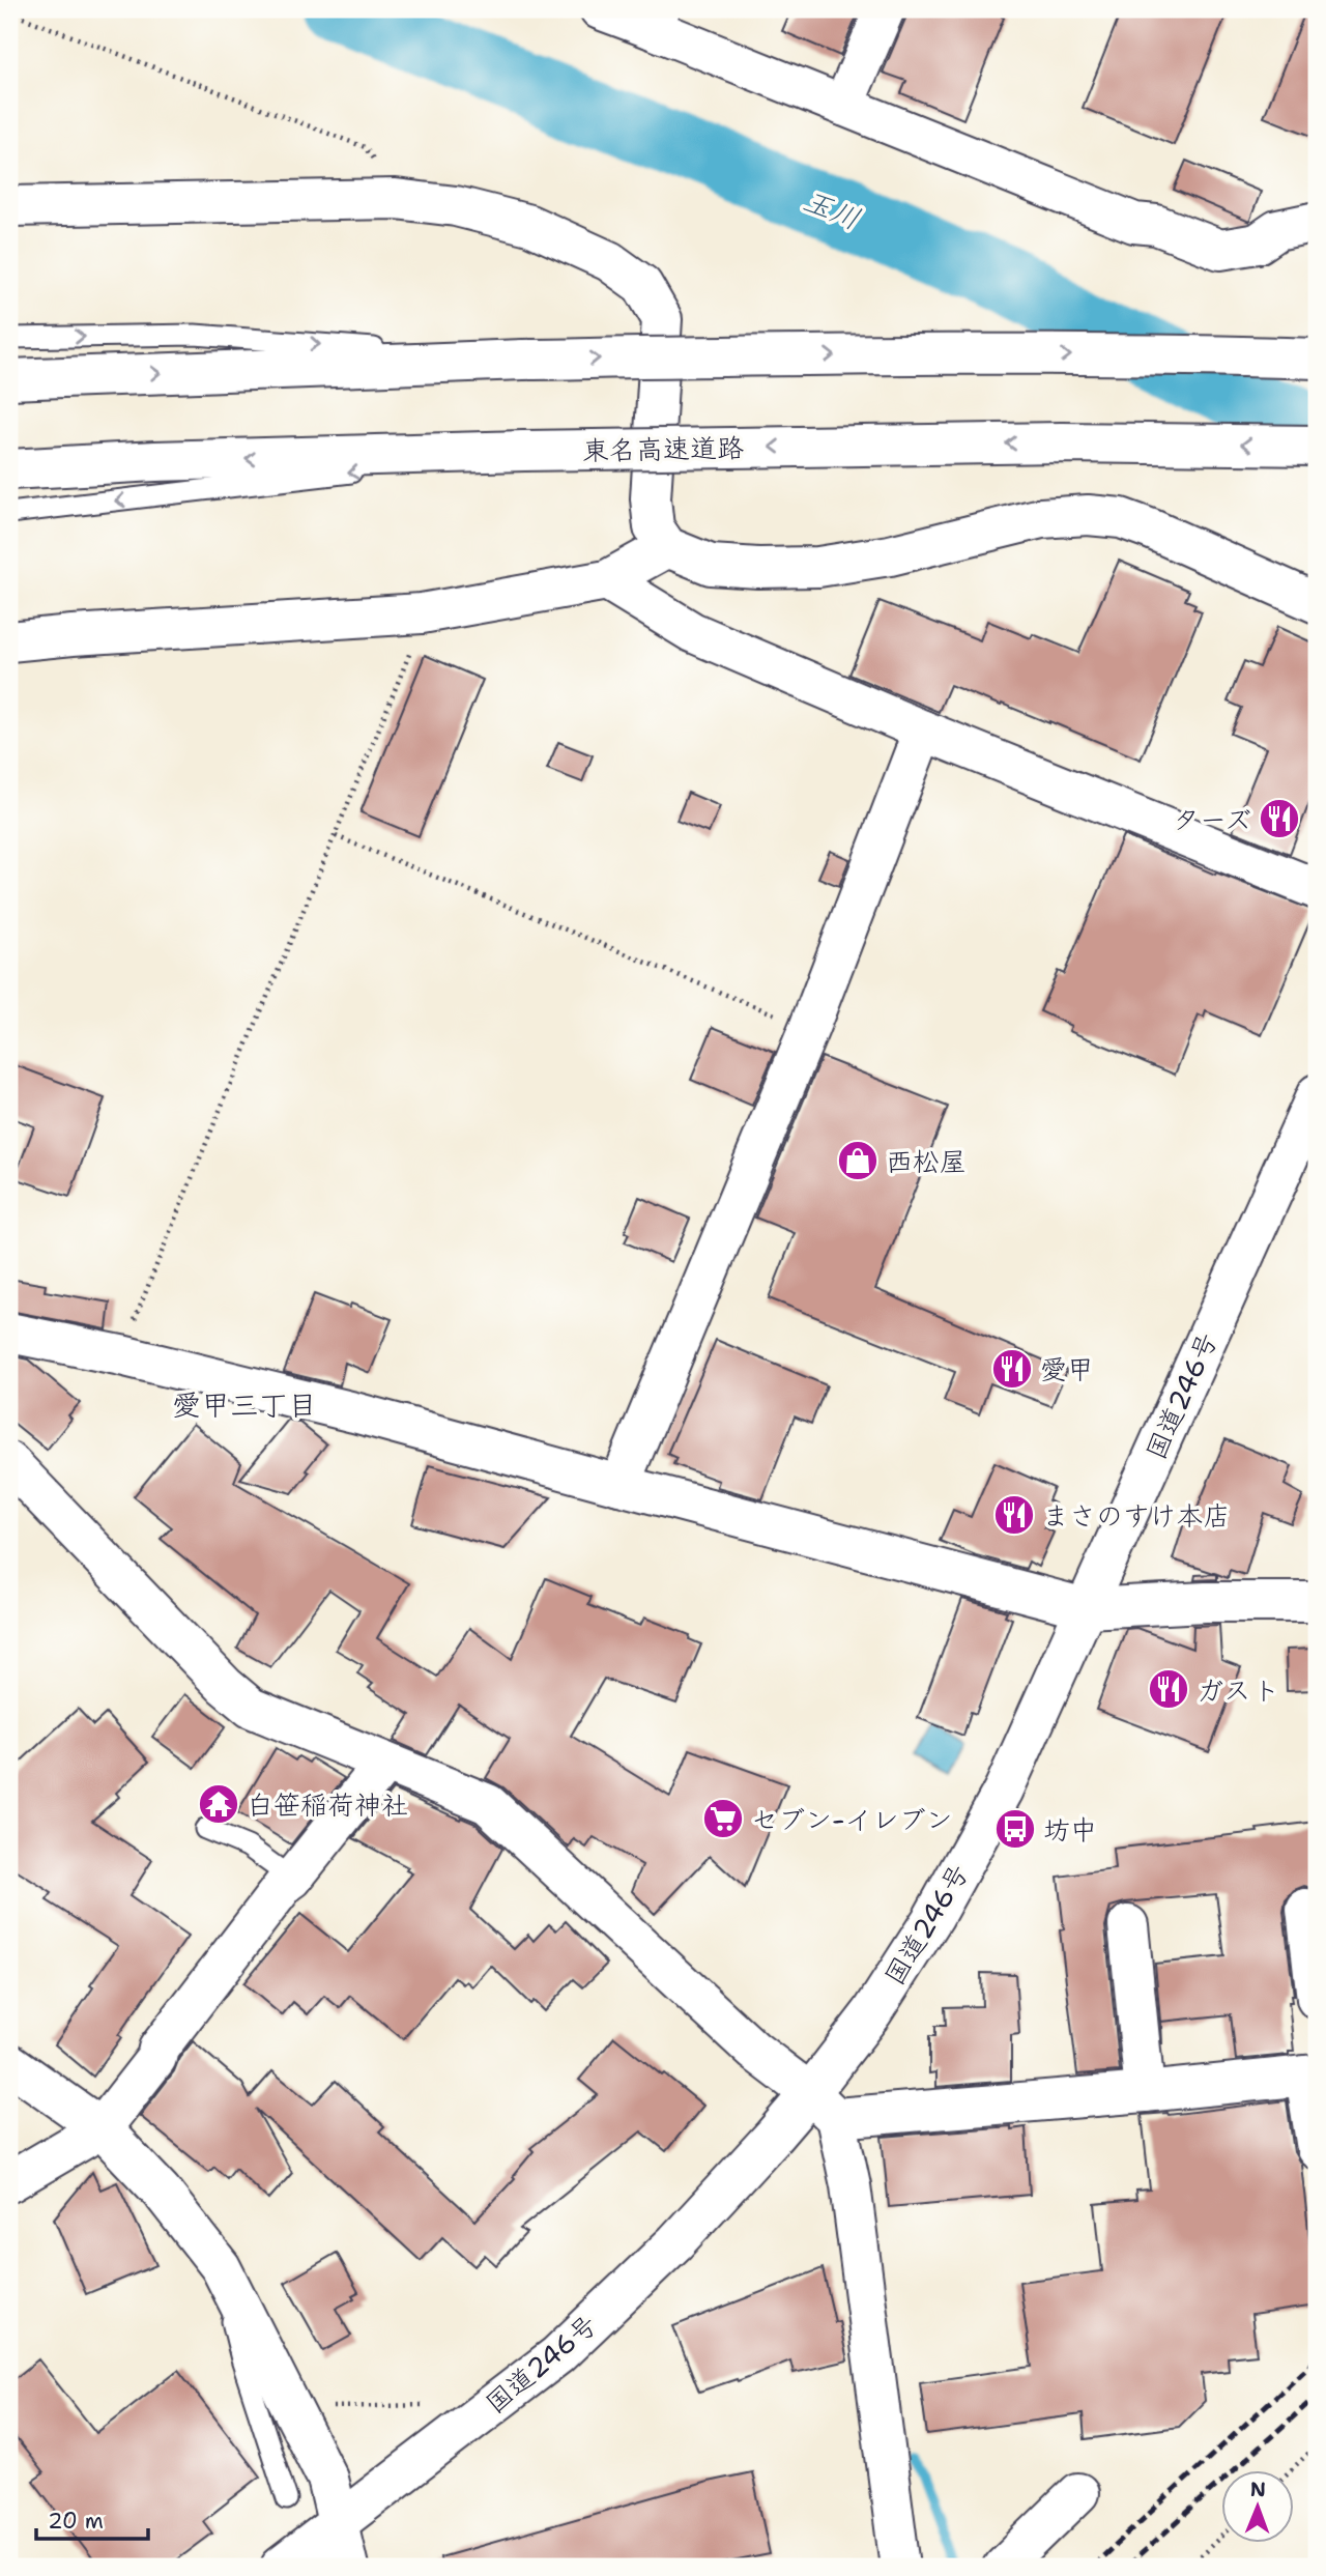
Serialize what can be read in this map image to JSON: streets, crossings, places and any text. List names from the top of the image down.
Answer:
{
  "streets": {
    "main road": ["東名高速道路", "国道246号"]
  },
  "districts": ["愛甲三丁目"],
  "water": ["玉川"],
  "places": {
    "restaurant": [
      "ターズ",
      "愛甲",
      "まさのすけ本店",
      "ガスト"
    ],
    "shop": ["西松屋"],
    "temple": ["白笹稲荷神社"],
    "supermarket": ["セブン-イレブン"],
    "bus stop": ["坊中"]
  },
  "scale_bar": "20 m",
  "north": "top"
}
